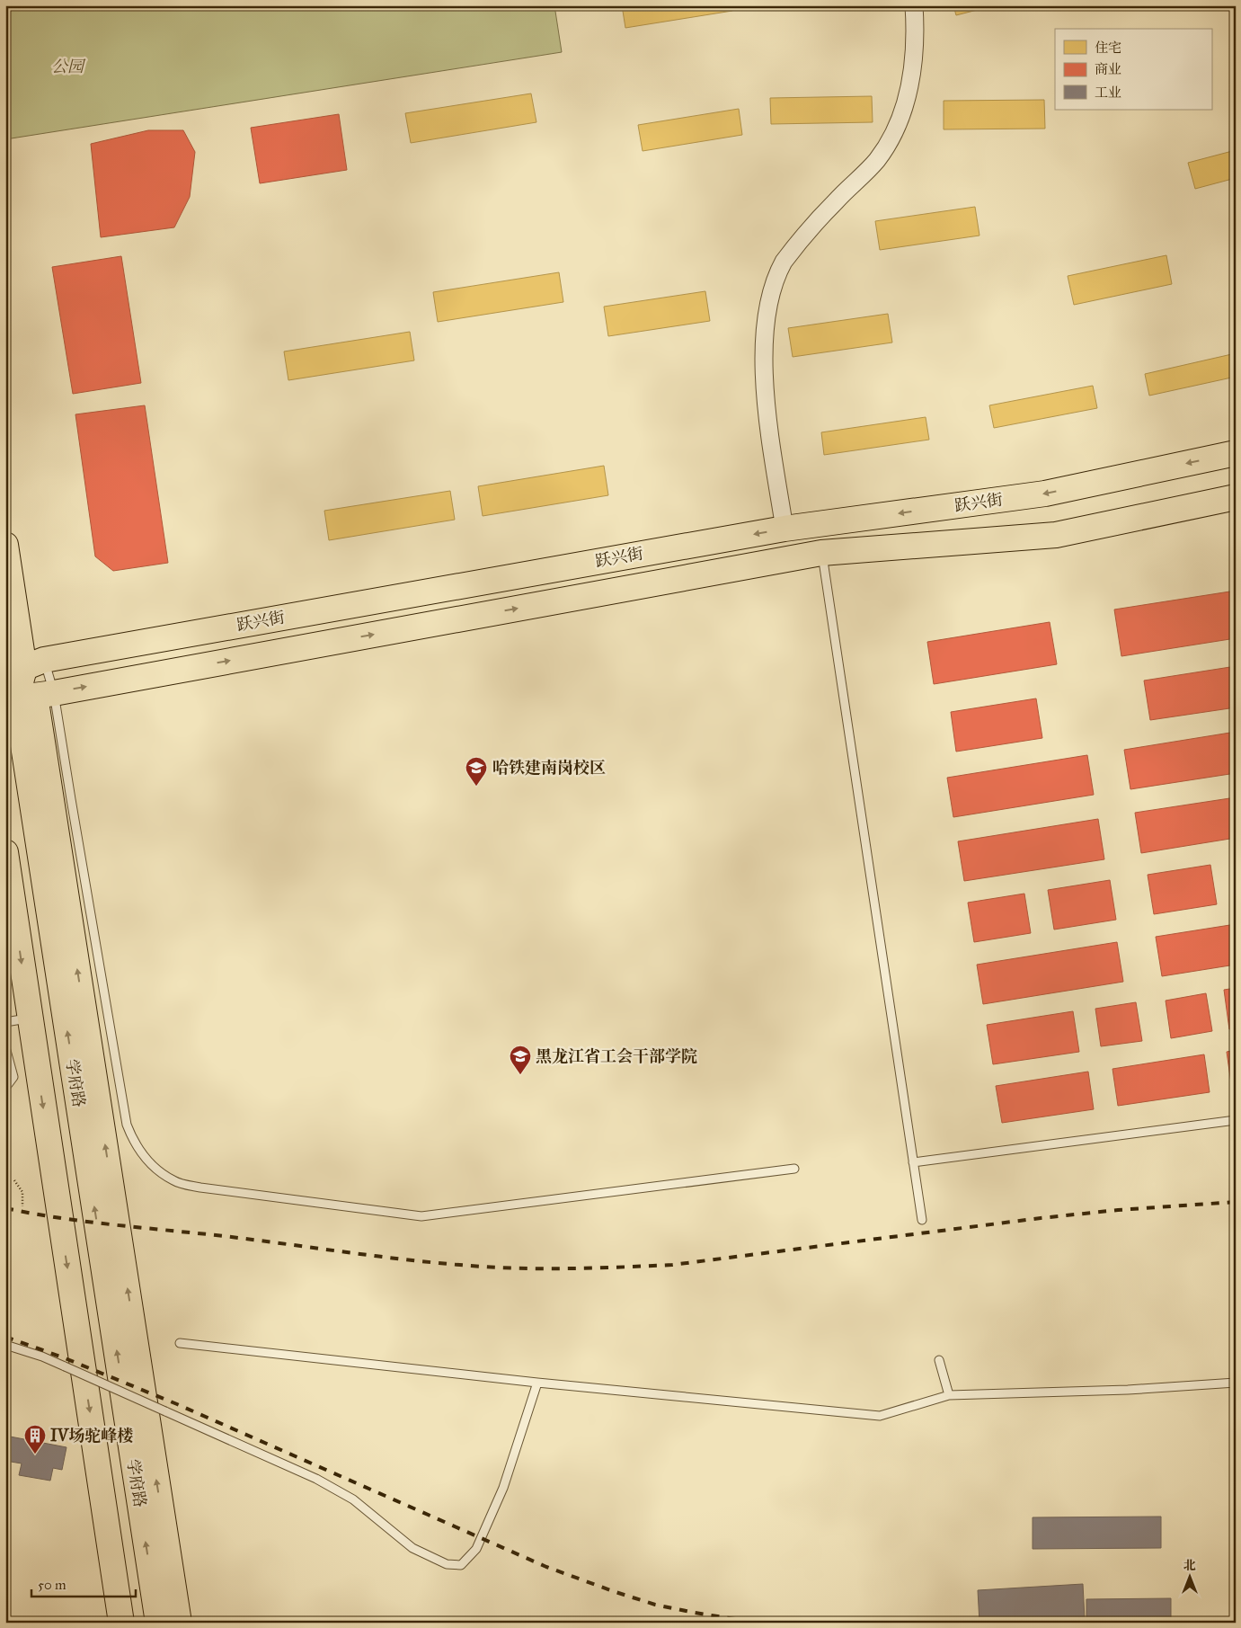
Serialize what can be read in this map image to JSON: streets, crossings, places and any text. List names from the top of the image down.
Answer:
{
  "streets": {
    "main road": ["跃兴街", "学府路"]
  },
  "crossings": [
    ["跃兴街", "学府路"]
  ],
  "parks": ["公园"],
  "places": {
    "school or university": ["哈铁建南岗校区", "黑龙江省工会干部学院"],
    "building": ["IV场驼峰楼"]
  },
  "legend": ["住宅", "商业", "工业"],
  "scale_bar": "50 m",
  "north": "top"
}
